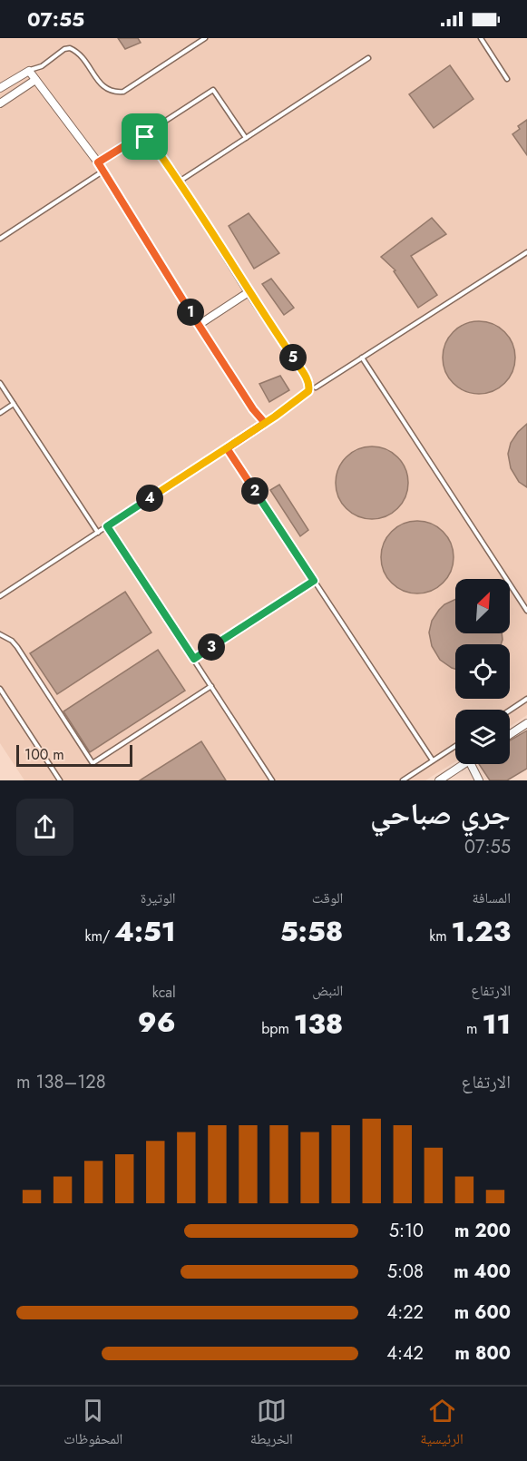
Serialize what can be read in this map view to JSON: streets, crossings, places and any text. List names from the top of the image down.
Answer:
{
  "scale_bar": "100 m",
  "north": "top right",
  "page": {
    "status": "07:55",
    "pins": [
      "1",
      "5",
      "2",
      "4",
      "3"
    ],
    "scale": "100 m",
    "heading": ["جري صباحي", "07:55"],
    "stats": [
      ["المسافة", "1.23 km"],
      ["الوقت", "5:58"],
      ["الوتيرة", "4:51 /km"],
      ["الارتفاع", "11 m"],
      ["النبض", "138 bpm"],
      ["kcal", "96"]
    ],
    "chart": ["الارتفاع", "128–138 m"],
    "list": [
      {
        "name": "200 m",
        "note": "5:10"
      },
      {
        "name": "400 m",
        "note": "5:08"
      },
      {
        "name": "600 m",
        "note": "4:22"
      },
      {
        "name": "800 m",
        "note": "4:42"
      }
    ],
    "tabs": ["الرئيسية", "الخريطة", "المحفوظات"]
  }
}
